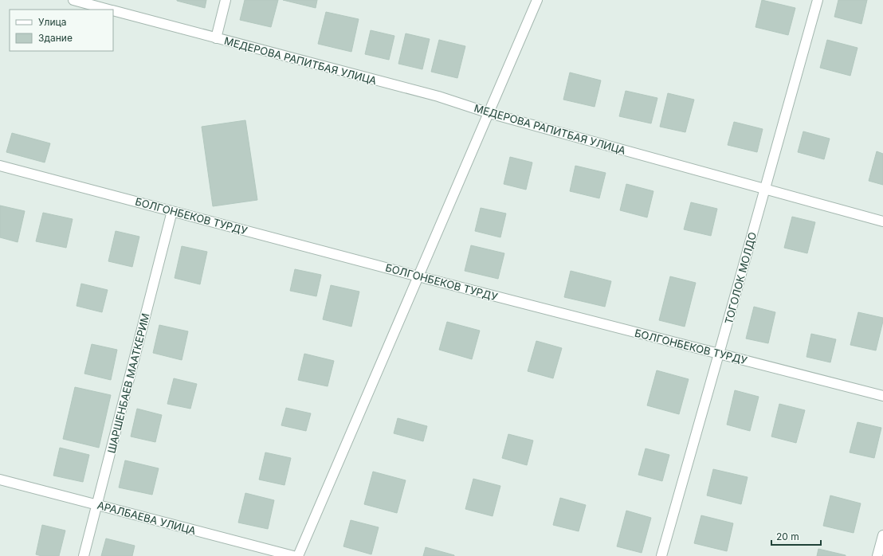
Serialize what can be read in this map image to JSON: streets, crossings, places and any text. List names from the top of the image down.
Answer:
{
  "streets": {
    "street": [
      "МЕДЕРОВА РАПИТБАЯ УЛИЦА",
      "БОЛГОНБЕКОВ ТУРДУ",
      "ТОГОЛОК МОЛДО",
      "ШАРШЕНБАЕВ МААТКЕРИМ",
      "АРАЛБАЕВА УЛИЦА"
    ]
  },
  "crossings": [
    ["МЕДЕРОВА РАПИТБАЯ УЛИЦА", "ТОГОЛОК МОЛДО"],
    ["БОЛГОНБЕКОВ ТУРДУ", "ТОГОЛОК МОЛДО"],
    ["БОЛГОНБЕКОВ ТУРДУ", "ШАРШЕНБАЕВ МААТКЕРИМ"],
    ["ШАРШЕНБАЕВ МААТКЕРИМ", "АРАЛБАЕВА УЛИЦА"]
  ],
  "legend": ["Улица", "Здание"],
  "scale_bar": "20 m"
}
